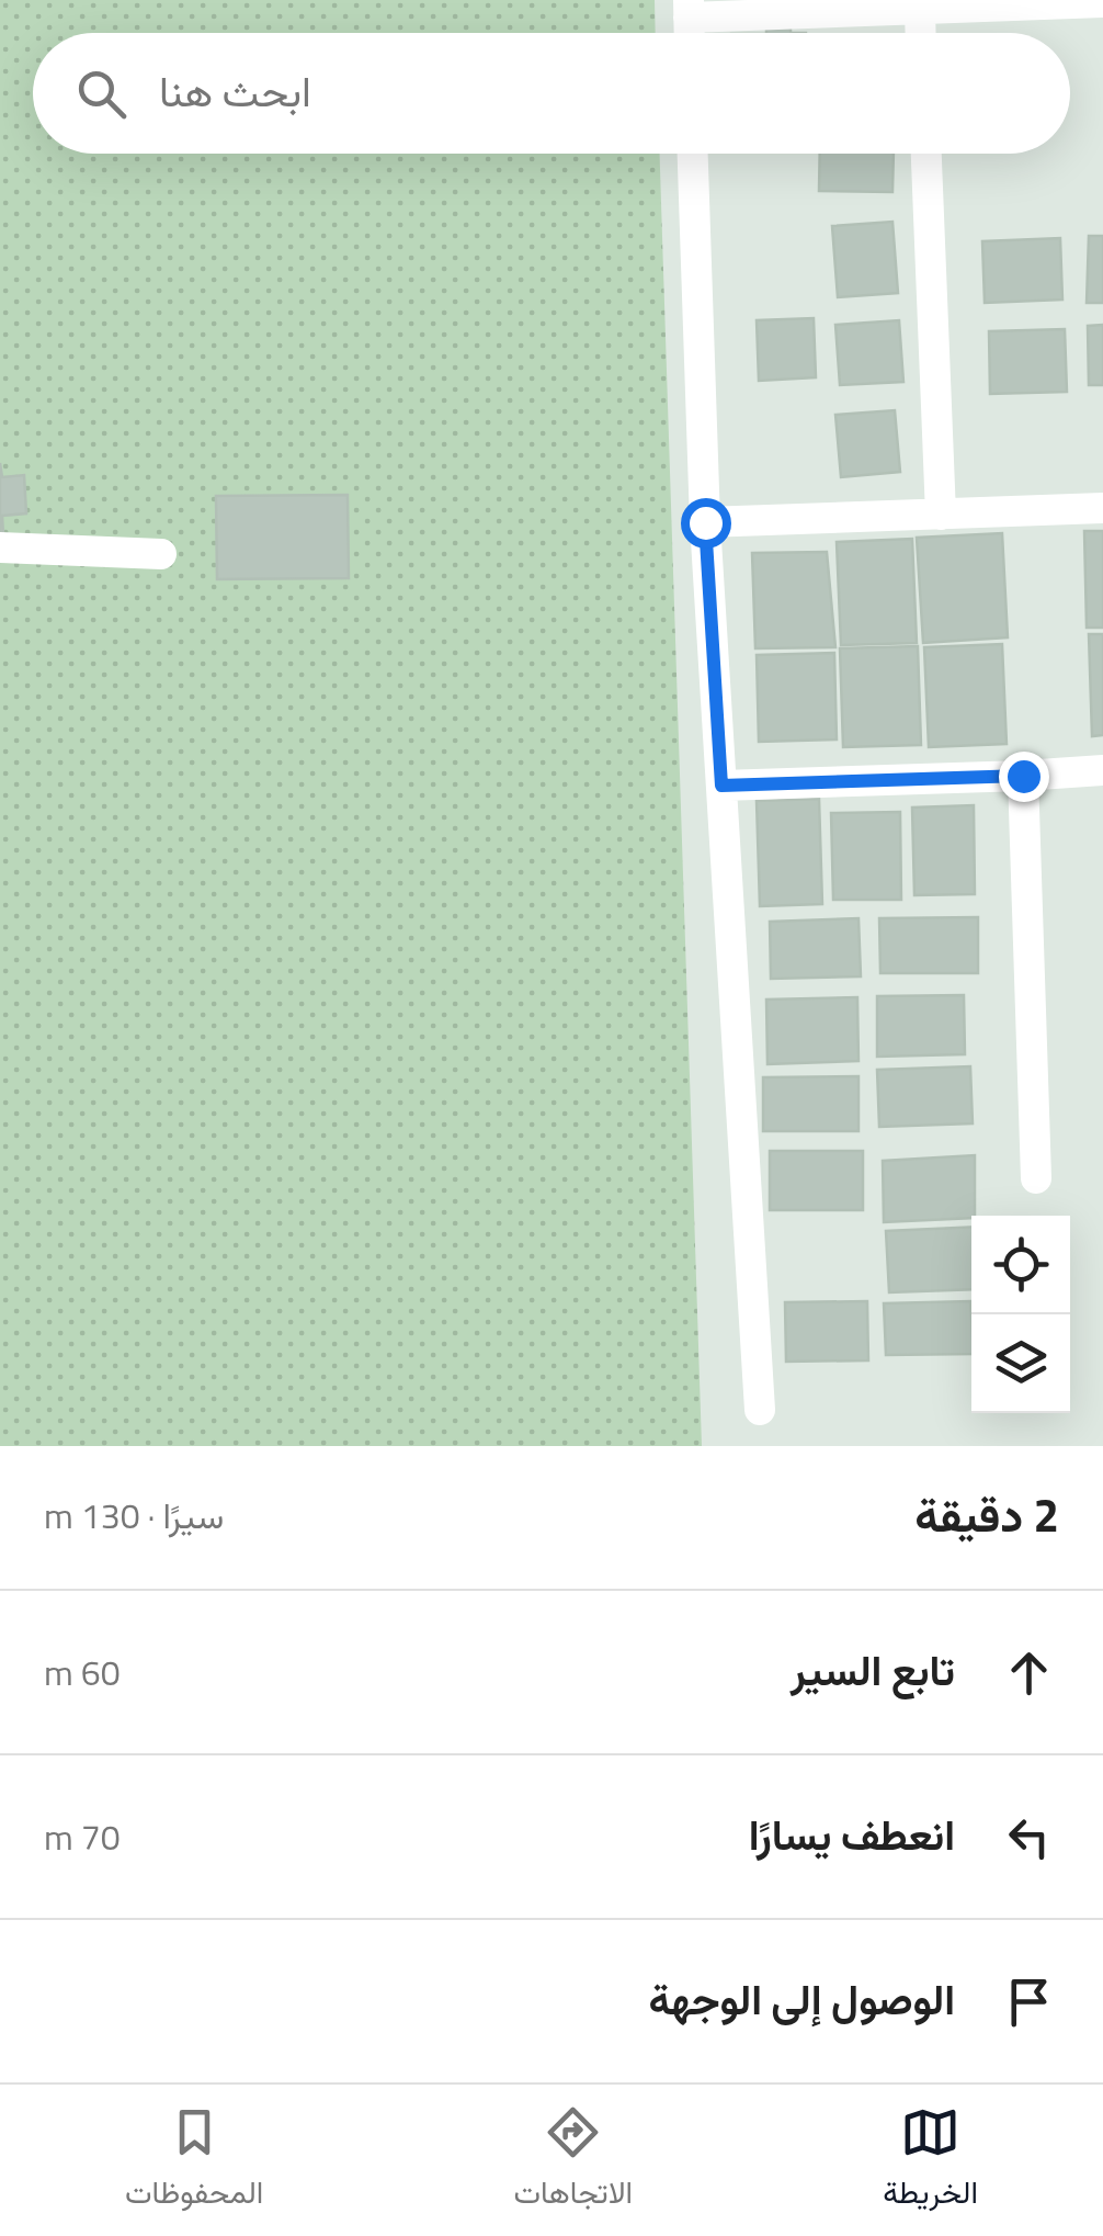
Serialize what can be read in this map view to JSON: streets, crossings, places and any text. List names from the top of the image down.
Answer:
{
  "page": {
    "search": "ابحث هنا",
    "heading": ["2 دقيقة", "سيرًا · 130 m"],
    "list": [
      ["تابع السير", "60 m"],
      ["انعطف يسارًا", "70 m"],
      "الوصول إلى الوجهة"
    ],
    "nav": ["الخريطة", "الاتجاهات", "المحفوظات"]
  }
}
